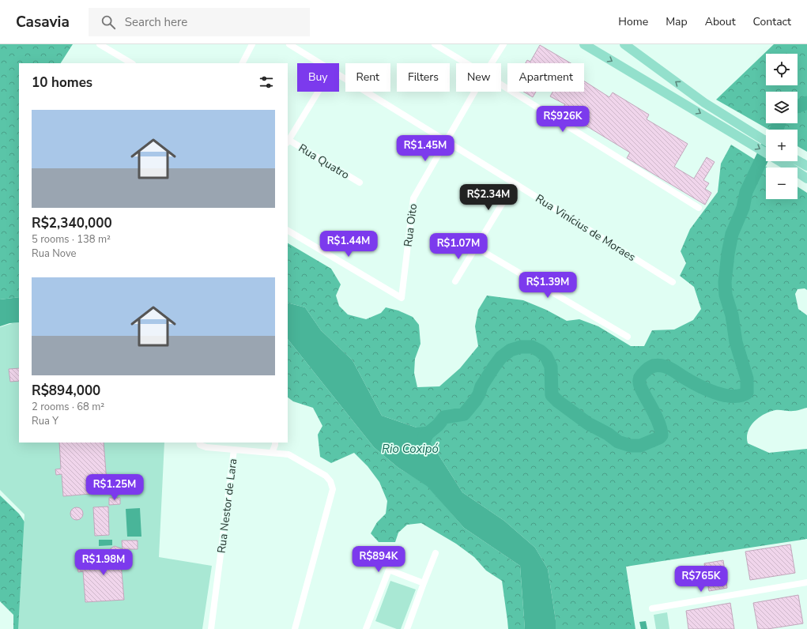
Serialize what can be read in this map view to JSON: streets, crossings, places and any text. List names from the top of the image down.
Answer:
{
  "streets": {
    "street": [
      "Rua Quatro",
      "Rua Oito",
      "Rua Vinícius de Moraes",
      "Rua Nestor de Lara"
    ]
  },
  "crossings": [
    ["Rua Oito", "Rua Vinícius de Moraes"]
  ],
  "water": ["Rio Coxipó"],
  "page": {
    "header": "Casavia",
    "search": "Search here",
    "nav": [
      "Home",
      "Map",
      "About",
      "Contact"
    ],
    "map_buttons": ["+", "−"],
    "chip": [
      "Buy",
      "Rent",
      "Filters",
      "New",
      "Apartment"
    ],
    "heading": "10 homes",
    "list": [
      {
        "name": "R$2,340,000",
        "note": "5 rooms · 138 m² · Rua Nove"
      },
      {
        "name": "R$894,000",
        "note": "2 rooms · 68 m² · Rua Y"
      }
    ],
    "price": [
      "R$926K",
      "R$1.45M",
      "R$2.34M",
      "R$1.44M",
      "R$1.07M",
      "R$1.39M",
      "R$1.25M",
      "R$894K",
      "R$1.98M",
      "R$765K"
    ]
  }
}
